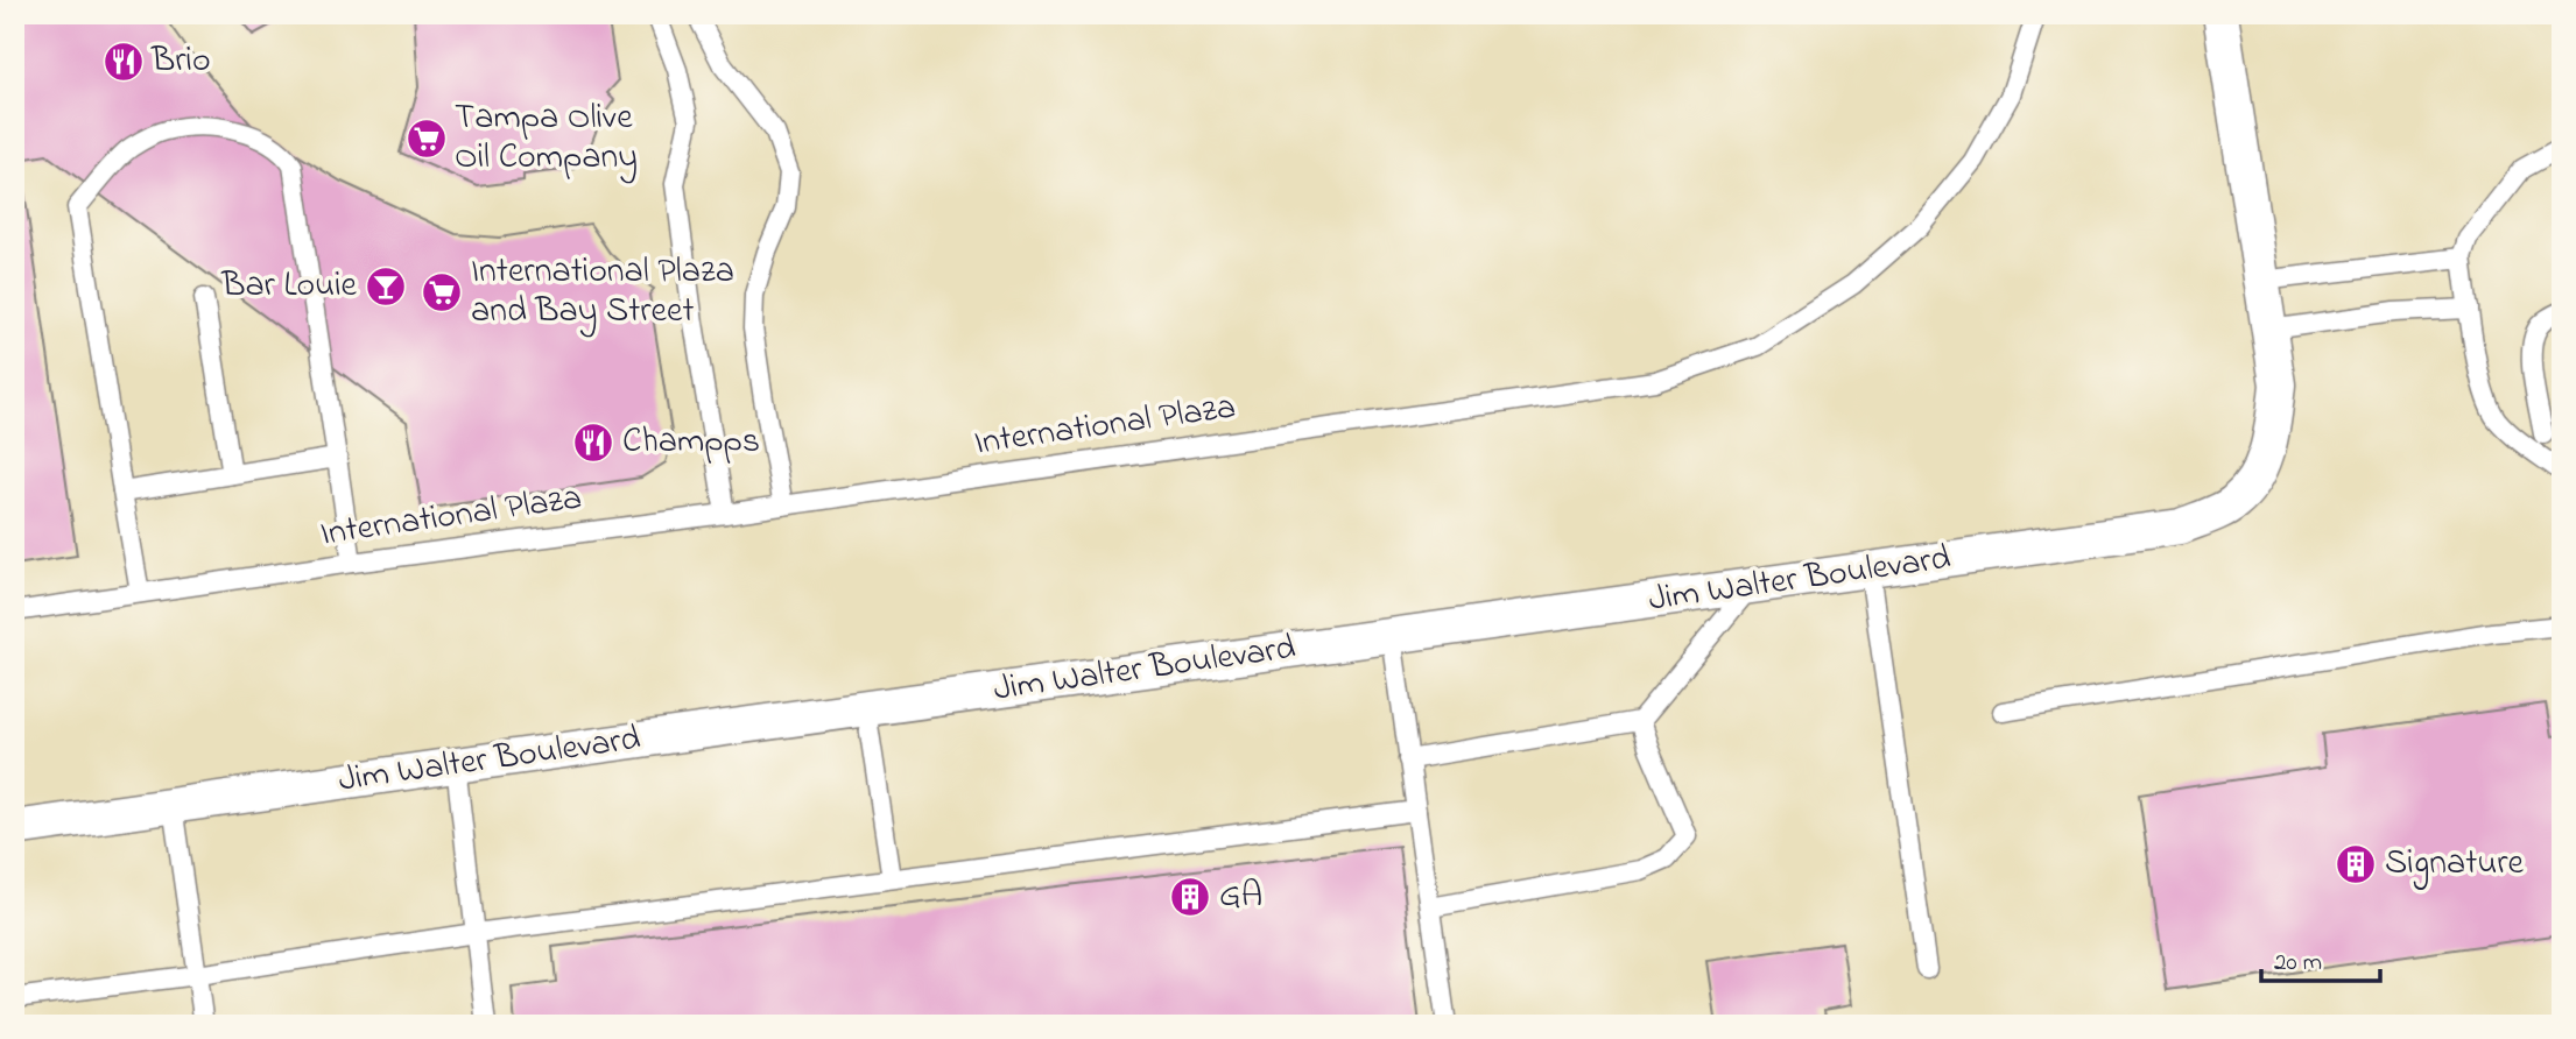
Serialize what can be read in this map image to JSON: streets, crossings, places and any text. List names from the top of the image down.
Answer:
{
  "streets": {
    "street": ["Jim Walter Boulevard"],
    "lane": ["International Plaza"]
  },
  "places": {
    "restaurant": ["Brio", "Champps"],
    "supermarket": ["Tampa Olive Oil Company", "International Plaza and Bay Street"],
    "bar": ["Bar Louie"],
    "building": ["Signature", "GA"]
  },
  "scale_bar": "20 m"
}
